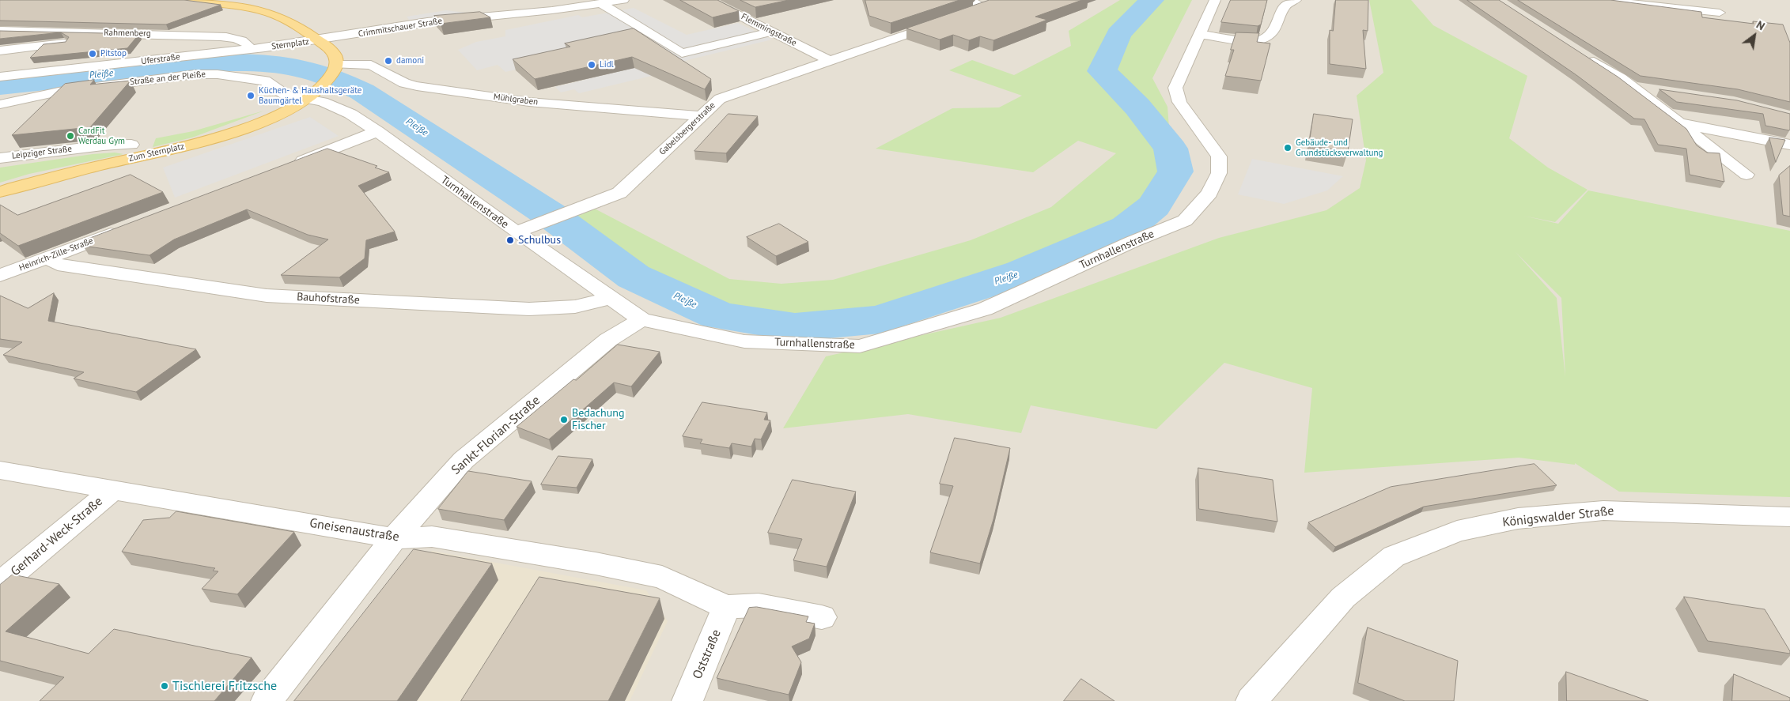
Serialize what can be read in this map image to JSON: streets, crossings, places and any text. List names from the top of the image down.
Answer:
{
  "streets": {
    "main road": ["Sternplatz", "Zum Sternplatz"],
    "street": [
      "Crimmitschauer Straße",
      "Flemmingstraße",
      "Rahmenberg",
      "Uferstraße",
      "Straße an der Pleiße",
      "Mühlgraben",
      "Gabelsbergerstraße",
      "Leipziger Straße",
      "Turnhallenstraße",
      "Heinrich-Zille-Straße",
      "Bauhofstraße",
      "Sankt-Florian-Straße",
      "Königswalder Straße",
      "Gneisenaustraße",
      "Gerhard-Weck-Straße",
      "Oststraße"
    ]
  },
  "crossings": [
    ["Crimmitschauer Straße", "Sternplatz"],
    ["Flemmingstraße", "Gabelsbergerstraße"],
    ["Rahmenberg", "Sternplatz"],
    ["Rahmenberg", "Uferstraße"],
    ["Sternplatz", "Uferstraße"],
    ["Sternplatz", "Mühlgraben"],
    ["Straße an der Pleiße", "Zum Sternplatz"],
    ["Straße an der Pleiße", "Turnhallenstraße"],
    ["Mühlgraben", "Gabelsbergerstraße"],
    ["Gabelsbergerstraße", "Turnhallenstraße"],
    ["Zum Sternplatz", "Turnhallenstraße"],
    ["Turnhallenstraße", "Bauhofstraße"],
    ["Turnhallenstraße", "Sankt-Florian-Straße"],
    ["Heinrich-Zille-Straße", "Bauhofstraße"],
    ["Sankt-Florian-Straße", "Gneisenaustraße"],
    ["Gneisenaustraße", "Gerhard-Weck-Straße"],
    ["Gneisenaustraße", "Oststraße"]
  ],
  "water": ["Pleiße"],
  "places": [
    "Pitstop",
    "damoni",
    "Lidl",
    "Küchen- & Haushaltsgeräte Baumgärtel",
    "CardFit Werdau Gym",
    "Gebäude- und Grundstücksverwaltung",
    "Schulbus",
    "Bedachung Fischer",
    "Tischlerei Fritzsche"
  ],
  "north": "top right"
}
